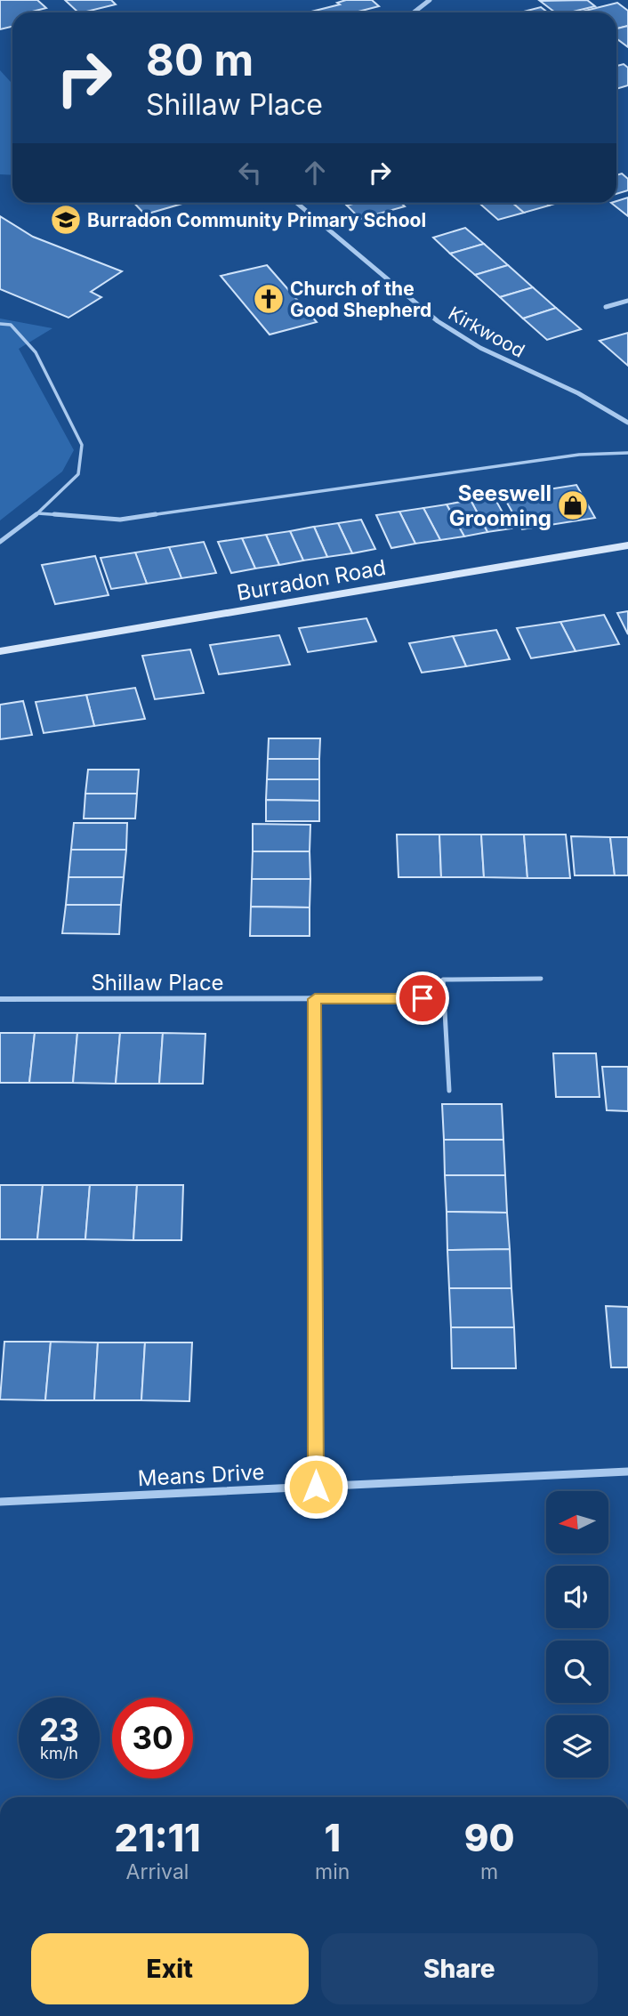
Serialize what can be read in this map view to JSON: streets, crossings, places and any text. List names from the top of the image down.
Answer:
{
  "streets": {
    "main road": ["Burradon Road"],
    "street": ["Kirkwood", "Shillaw Place", "Means Drive"]
  },
  "places": {
    "school or university": ["Burradon Community Primary School"],
    "church": ["Church of the Good Shepherd"],
    "shop": ["Seeswell Grooming"]
  },
  "north": "left",
  "page": {
    "turn": ["80 m", "Shillaw Place"],
    "speed": "23 km/h",
    "limit": "30",
    "eta": [
      "21:11",
      "Arrival",
      "1",
      "min",
      "90",
      "m"
    ],
    "buttons": ["Exit", "Share"]
  }
}
